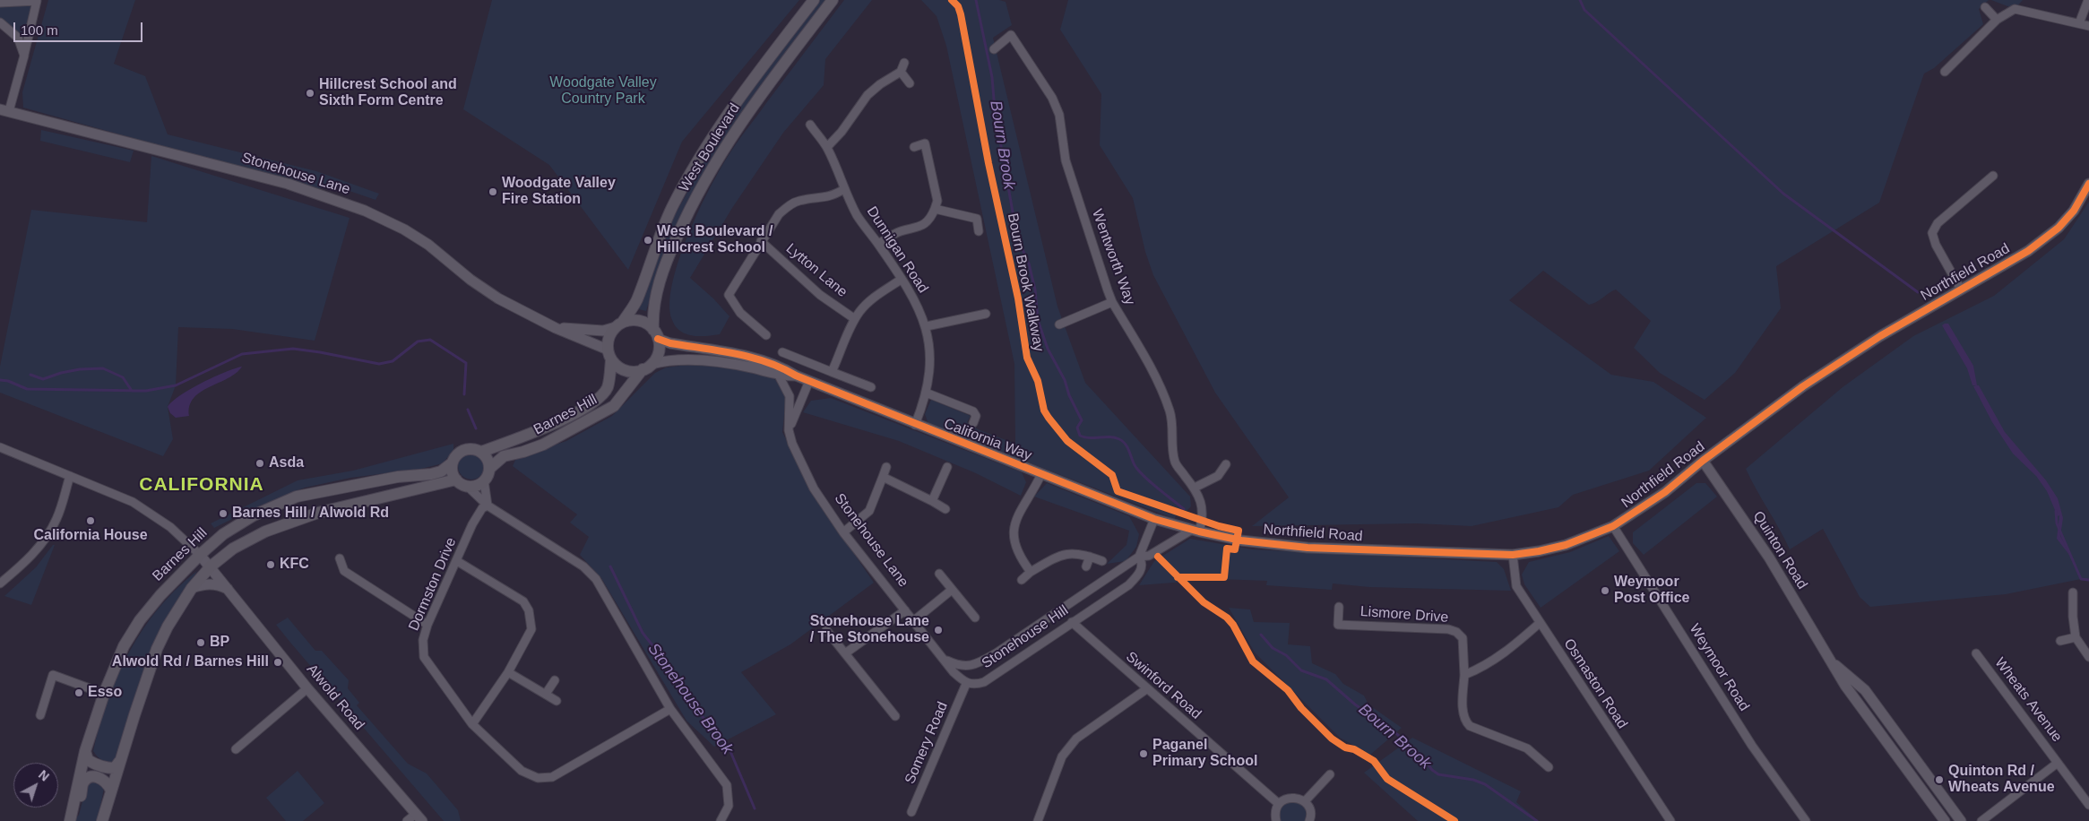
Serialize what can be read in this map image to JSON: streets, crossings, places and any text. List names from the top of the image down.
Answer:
{
  "streets": {
    "main road": ["West Boulevard", "Barnes Hill"],
    "street": [
      "Stonehouse Lane",
      "Dunnigan Road",
      "Wentworth Way",
      "Lytton Lane",
      "Northfield Road",
      "California Way",
      "Quinton Road",
      "Dormston Drive",
      "Lismore Drive",
      "Stonehouse Hill",
      "Weymoor Road",
      "Osmaston Road",
      "Swinford Road",
      "Alwold Road",
      "Wheats Avenue",
      "Somery Road"
    ],
    "cycle path": ["Bourn Brook Walkway"]
  },
  "crossings": [
    ["West Boulevard", "Stonehouse Lane"],
    ["West Boulevard", "Barnes Hill"],
    ["West Boulevard", "California Way"],
    ["Stonehouse Lane", "Barnes Hill"],
    ["Stonehouse Lane", "California Way"],
    ["Stonehouse Lane", "Stonehouse Hill"],
    ["Dunnigan Road", "California Way"],
    ["Wentworth Way", "Northfield Road"],
    ["Wentworth Way", "Stonehouse Hill"],
    ["Northfield Road", "California Way"],
    ["Northfield Road", "Quinton Road"],
    ["Northfield Road", "Stonehouse Hill"],
    ["Northfield Road", "Weymoor Road"],
    ["Northfield Road", "Osmaston Road"],
    ["Barnes Hill", "California Way"],
    ["Barnes Hill", "Alwold Road"],
    ["California Way", "Stonehouse Hill"],
    ["Stonehouse Hill", "Swinford Road"],
    ["Stonehouse Hill", "Somery Road"]
  ],
  "districts": ["CALIFORNIA"],
  "water": ["Bourn Brook", "Stonehouse Brook"],
  "parks": ["Woodgate Valley Country Park"],
  "places": [
    "Hillcrest School and Sixth Form Centre",
    "Woodgate Valley Fire Station",
    "West Boulevard / Hillcrest School",
    "Asda",
    "Barnes Hill / Alwold Rd",
    "California House",
    "KFC",
    "Weymoor Post Office",
    "Stonehouse Lane / The Stonehouse",
    "BP",
    "Alwold Rd / Barnes Hill",
    "Esso",
    "Paganel Primary School",
    "Quinton Rd / Wheats Avenue"
  ],
  "scale_bar": "100 m",
  "north": "top right"
}
